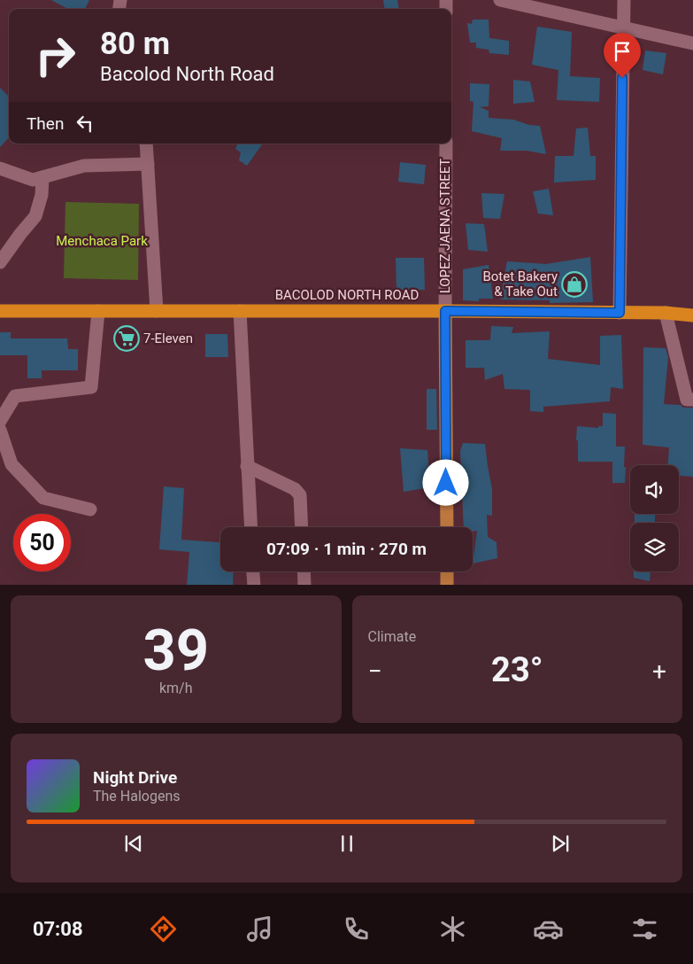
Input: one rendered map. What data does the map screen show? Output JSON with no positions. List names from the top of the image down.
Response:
{
  "streets": {
    "highway": ["BACOLOD NORTH ROAD"],
    "street": ["LOPEZ JAENA STREET"]
  },
  "crossings": [
    ["LOPEZ JAENA STREET", "BACOLOD NORTH ROAD"]
  ],
  "parks": ["Menchaca Park"],
  "places": {
    "shop": ["Botet Bakery & Take Out"],
    "supermarket": ["7-Eleven"]
  },
  "page": {
    "turn": ["80 m", "Bacolod North Road"],
    "then": "Then",
    "limit": "50",
    "trip": "07:09 · 1 min · 270 m",
    "tile": [
      ["39", "km/h"],
      "Climate"
    ],
    "heat": ["−", "23°", "+"],
    "song": ["Night Drive", "The Halogens"],
    "tabs": "07:08"
  }
}
